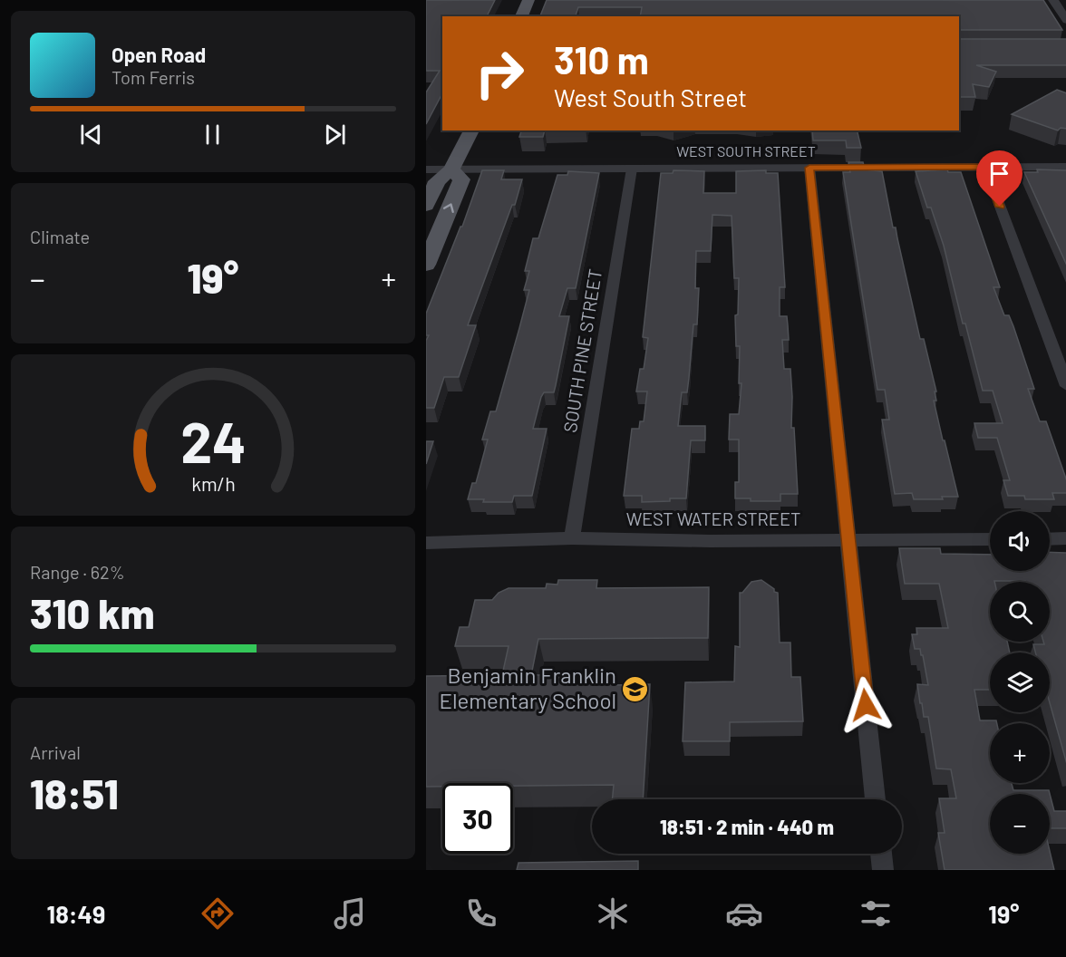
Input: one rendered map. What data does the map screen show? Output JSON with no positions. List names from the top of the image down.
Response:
{
  "streets": {
    "street": ["WEST SOUTH STREET", "SOUTH PINE STREET", "WEST WATER STREET"]
  },
  "crossings": [
    ["WEST SOUTH STREET", "SOUTH PINE STREET"],
    ["SOUTH PINE STREET", "WEST WATER STREET"]
  ],
  "places": {
    "school or university": ["Benjamin Franklin Elementary School"]
  },
  "page": {
    "turn": ["310 m", "West South Street"],
    "song": ["Open Road", "Tom Ferris"],
    "tile": [
      "Climate",
      ["Range · 62%", "310 km"],
      ["Arrival", "18:51"]
    ],
    "heat": ["−", "19°", "+"],
    "map_buttons": ["+", "−"],
    "limit": "30",
    "trip": "18:51 · 2 min · 440 m",
    "tabs": ["18:49", "19°"],
    "gauge": ["24", "km/h"]
  }
}
